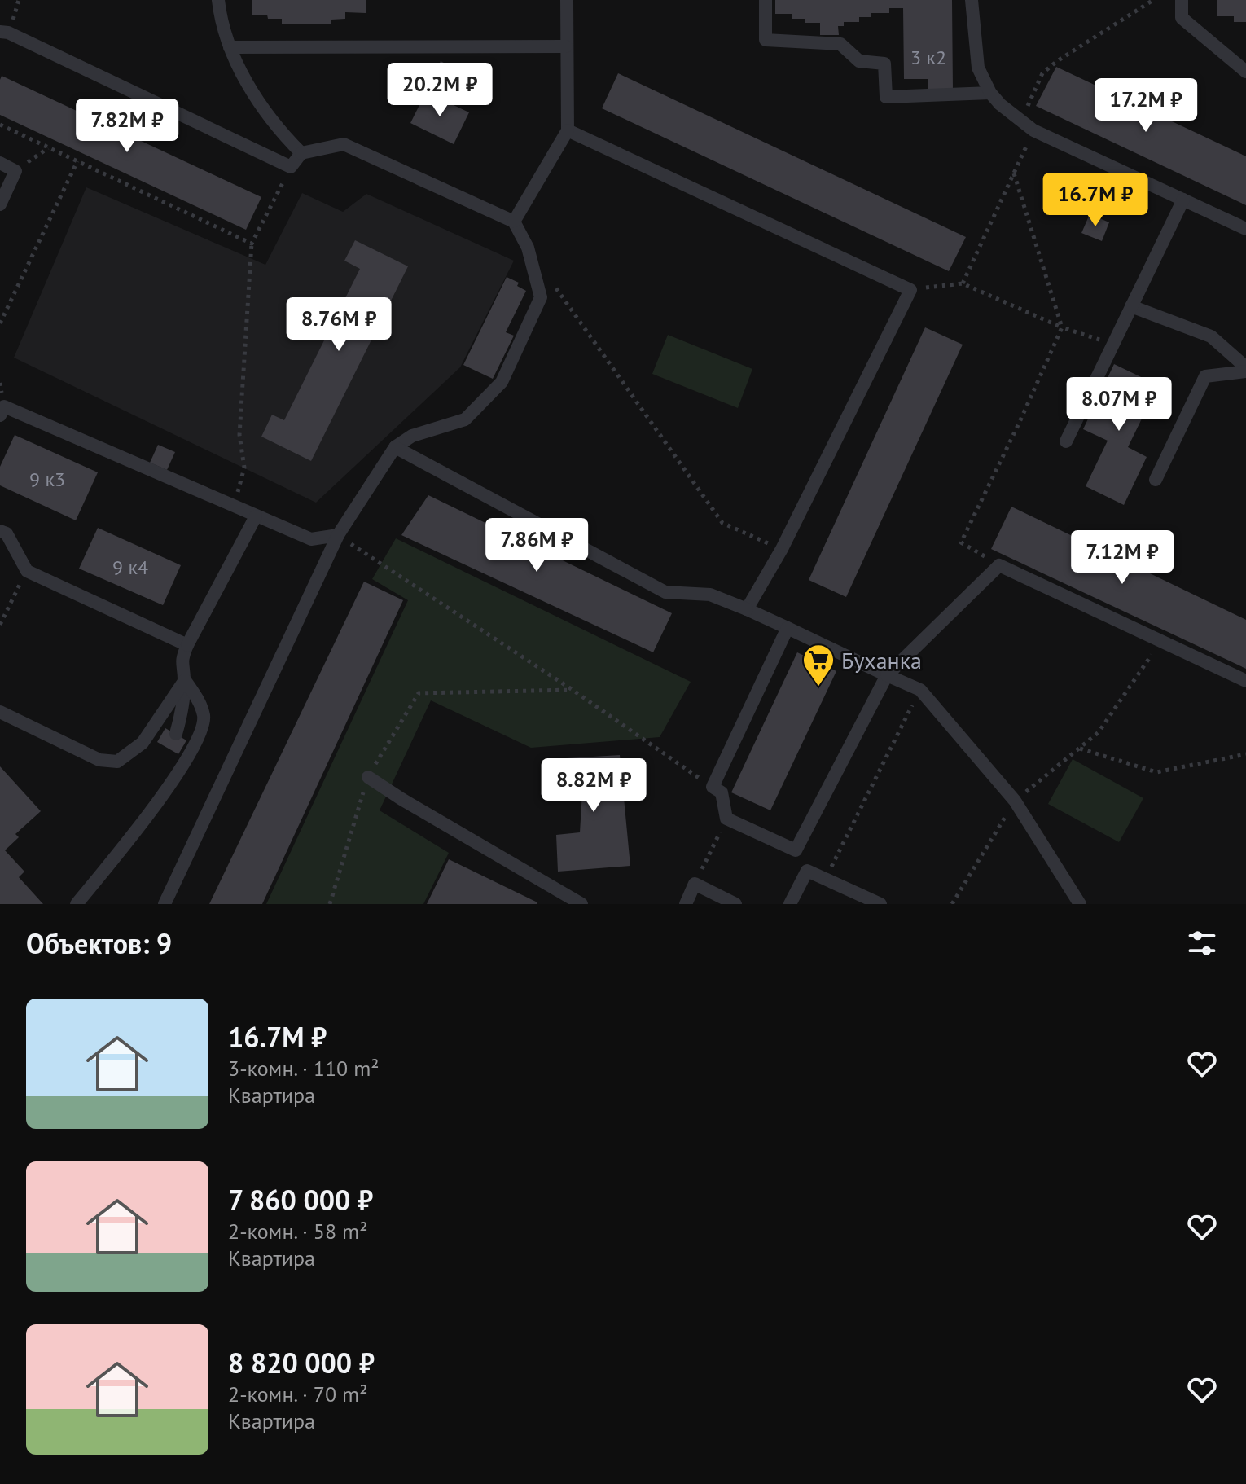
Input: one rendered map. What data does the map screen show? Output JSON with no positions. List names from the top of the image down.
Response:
{
  "places": {
    "supermarket": ["Буханка"]
  },
  "house_numbers": ["3 к2", "9 к3", "9 к4"],
  "page": {
    "price": [
      "20.2M ₽",
      "17.2M ₽",
      "7.82M ₽",
      "16.7M ₽",
      "8.76M ₽",
      "8.07M ₽",
      "7.86M ₽",
      "7.12M ₽",
      "8.82M ₽"
    ],
    "heading": "Объектов: 9",
    "list": [
      {
        "name": "16.7M ₽",
        "note": "3-комн. · 110 m² · Квартира"
      },
      {
        "name": "7 860 000 ₽",
        "note": "2-комн. · 58 m² · Квартира"
      },
      {
        "name": "8 820 000 ₽",
        "note": "2-комн. · 70 m² · Квартира"
      }
    ]
  }
}
